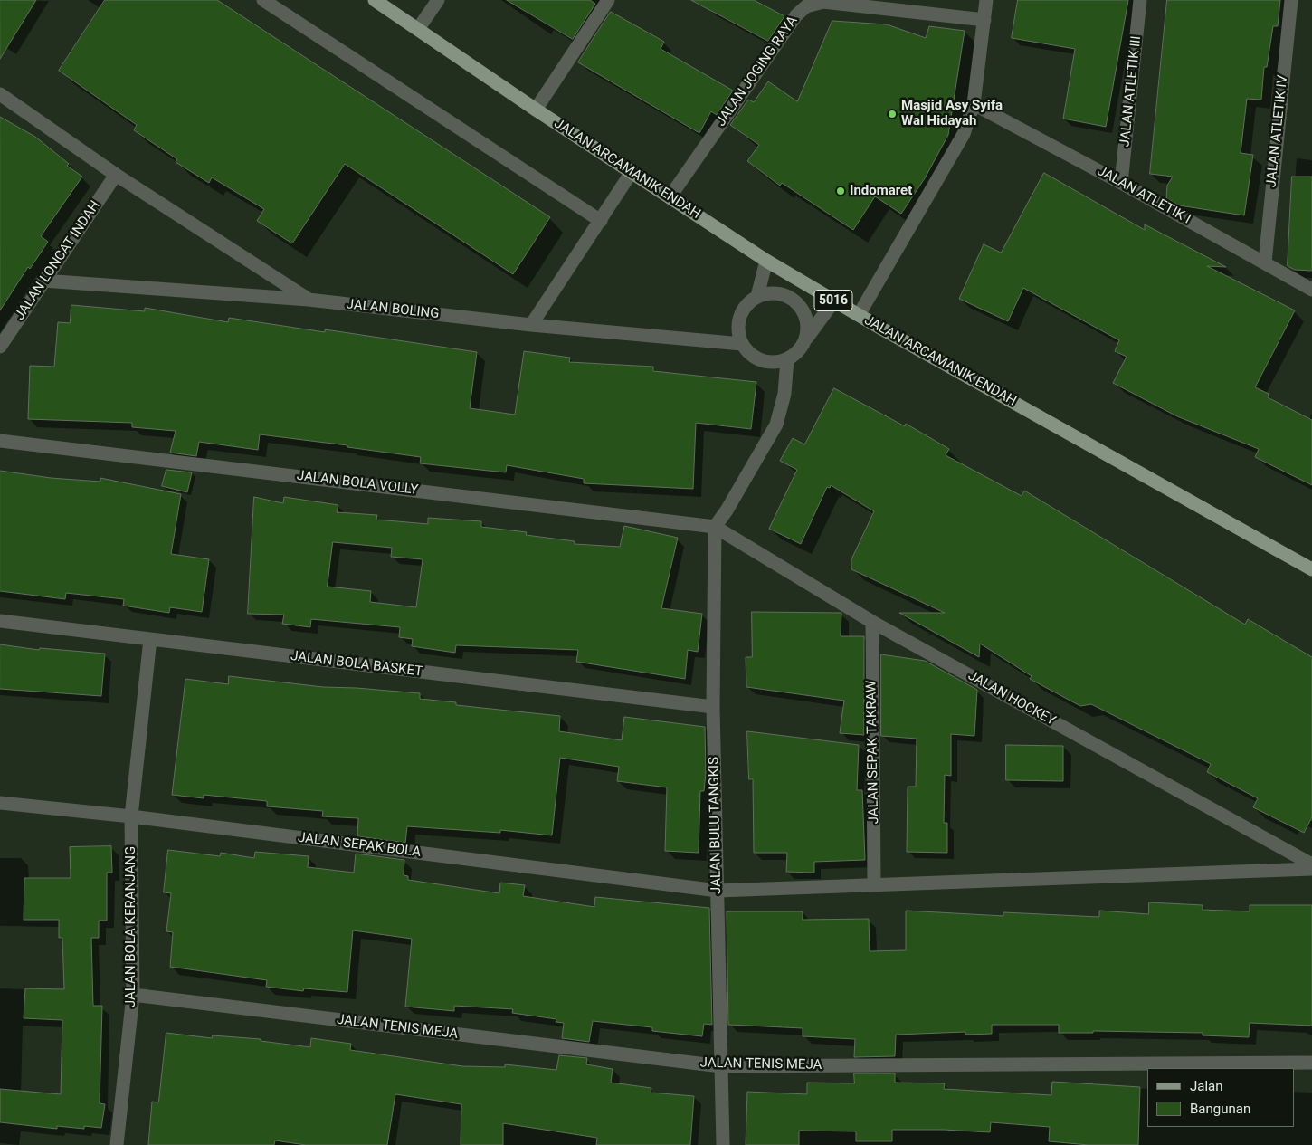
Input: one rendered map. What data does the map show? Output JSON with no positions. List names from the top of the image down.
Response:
{
  "streets": {
    "main road": ["JALAN ARCAMANIK ENDAH", "5016"],
    "street": [
      "JALAN JOGING RAYA",
      "JALAN ATLETIK III",
      "JALAN ATLETIK IV",
      "JALAN ATLETIK I",
      "JALAN LONCAT INDAH",
      "JALAN BOLING",
      "JALAN BOLA VOLLY",
      "JALAN BOLA BASKET",
      "JALAN HOCKEY",
      "JALAN SEPAK TAKRAW",
      "JALAN BULU TANGKIS",
      "JALAN SEPAK BOLA",
      "JALAN BOLA KERANJANG",
      "JALAN TENIS MEJA"
    ]
  },
  "crossings": [
    ["JALAN JOGING RAYA", "JALAN ARCAMANIK ENDAH"],
    ["JALAN ATLETIK III", "JALAN ATLETIK I"],
    ["JALAN ATLETIK IV", "JALAN ATLETIK I"],
    ["JALAN LONCAT INDAH", "JALAN BOLING"],
    ["JALAN BOLA VOLLY", "JALAN HOCKEY"],
    ["JALAN BOLA VOLLY", "JALAN BULU TANGKIS"],
    ["JALAN BOLA BASKET", "JALAN BULU TANGKIS"],
    ["JALAN BOLA BASKET", "JALAN BOLA KERANJANG"],
    ["JALAN HOCKEY", "JALAN SEPAK TAKRAW"],
    ["JALAN HOCKEY", "JALAN BULU TANGKIS"],
    ["JALAN BULU TANGKIS", "JALAN SEPAK BOLA"],
    ["JALAN BULU TANGKIS", "JALAN TENIS MEJA"],
    ["JALAN SEPAK BOLA", "JALAN BOLA KERANJANG"],
    ["JALAN BOLA KERANJANG", "JALAN TENIS MEJA"]
  ],
  "places": ["Masjid Asy Syifa Wal Hidayah", "Indomaret"],
  "legend": ["Jalan", "Bangunan"]
}
